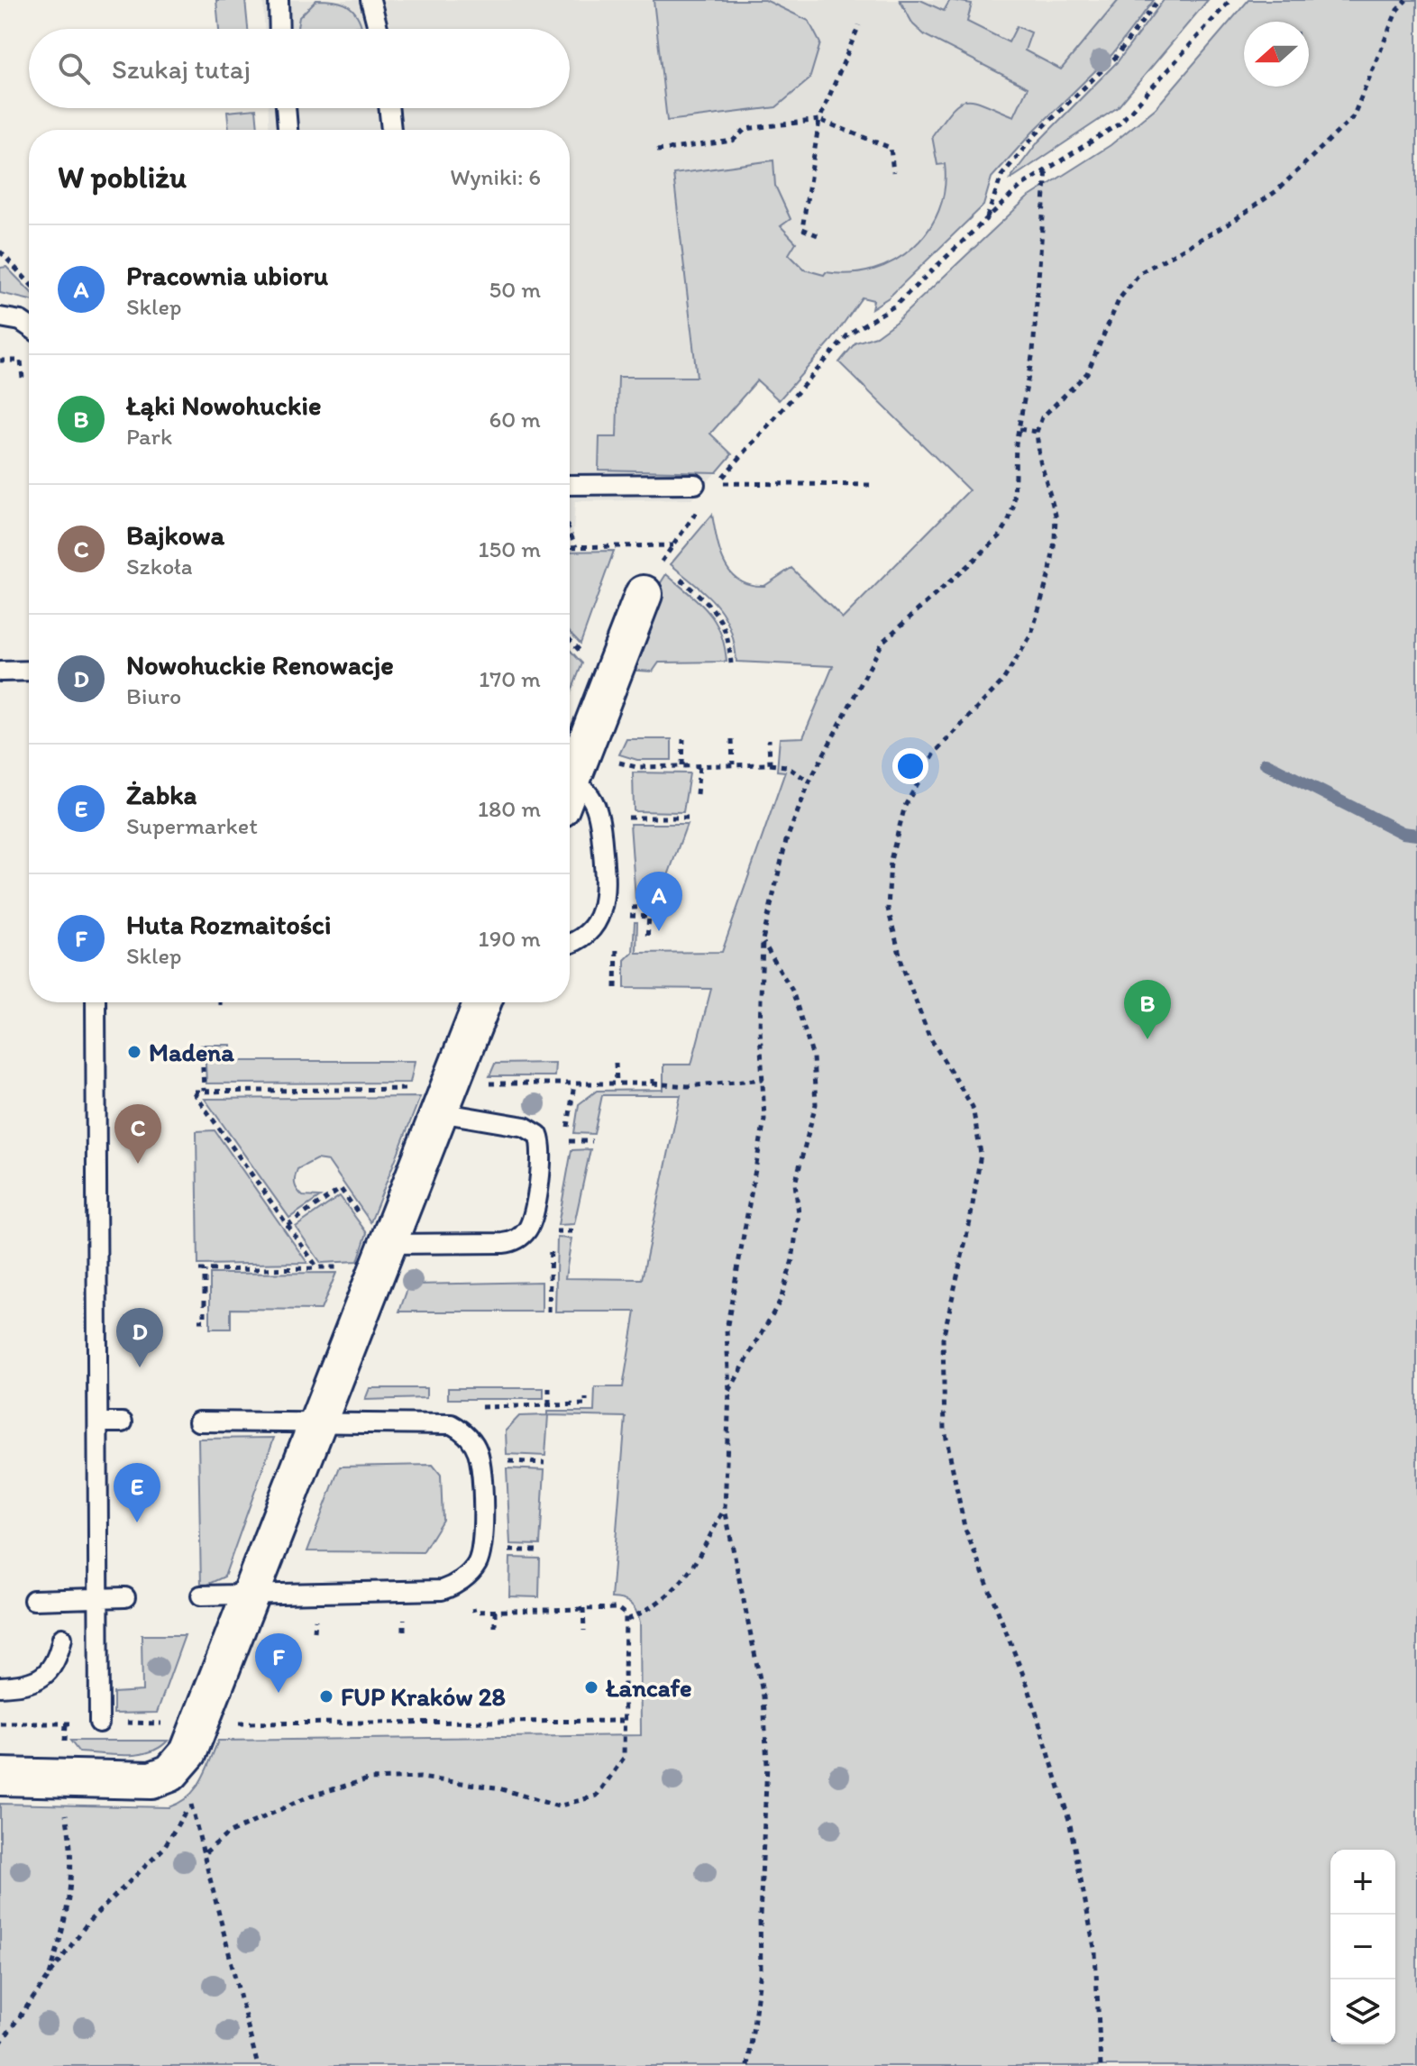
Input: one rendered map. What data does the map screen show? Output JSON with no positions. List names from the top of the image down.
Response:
{
  "places": ["Madena", "Łancafe", "FUP Kraków 28"],
  "north": "left",
  "page": {
    "search": "Szukaj tutaj",
    "heading": ["W pobliżu", "Wyniki: 6"],
    "list": [
      {
        "mark": "A",
        "name": "Pracownia ubioru",
        "note": "Sklep",
        "value": "50 m"
      },
      {
        "mark": "B",
        "name": "Łąki Nowohuckie",
        "note": "Park",
        "value": "60 m"
      },
      {
        "mark": "C",
        "name": "Bajkowa",
        "note": "Szkoła",
        "value": "150 m"
      },
      {
        "mark": "D",
        "name": "Nowohuckie Renowacje",
        "note": "Biuro",
        "value": "170 m"
      },
      {
        "mark": "E",
        "name": "Żabka",
        "note": "Supermarket",
        "value": "180 m"
      },
      {
        "mark": "F",
        "name": "Huta Rozmaitości",
        "note": "Sklep",
        "value": "190 m"
      }
    ],
    "pins": [
      "A",
      "B",
      "C",
      "D",
      "E",
      "F"
    ],
    "map_buttons": ["+", "−"]
  }
}
